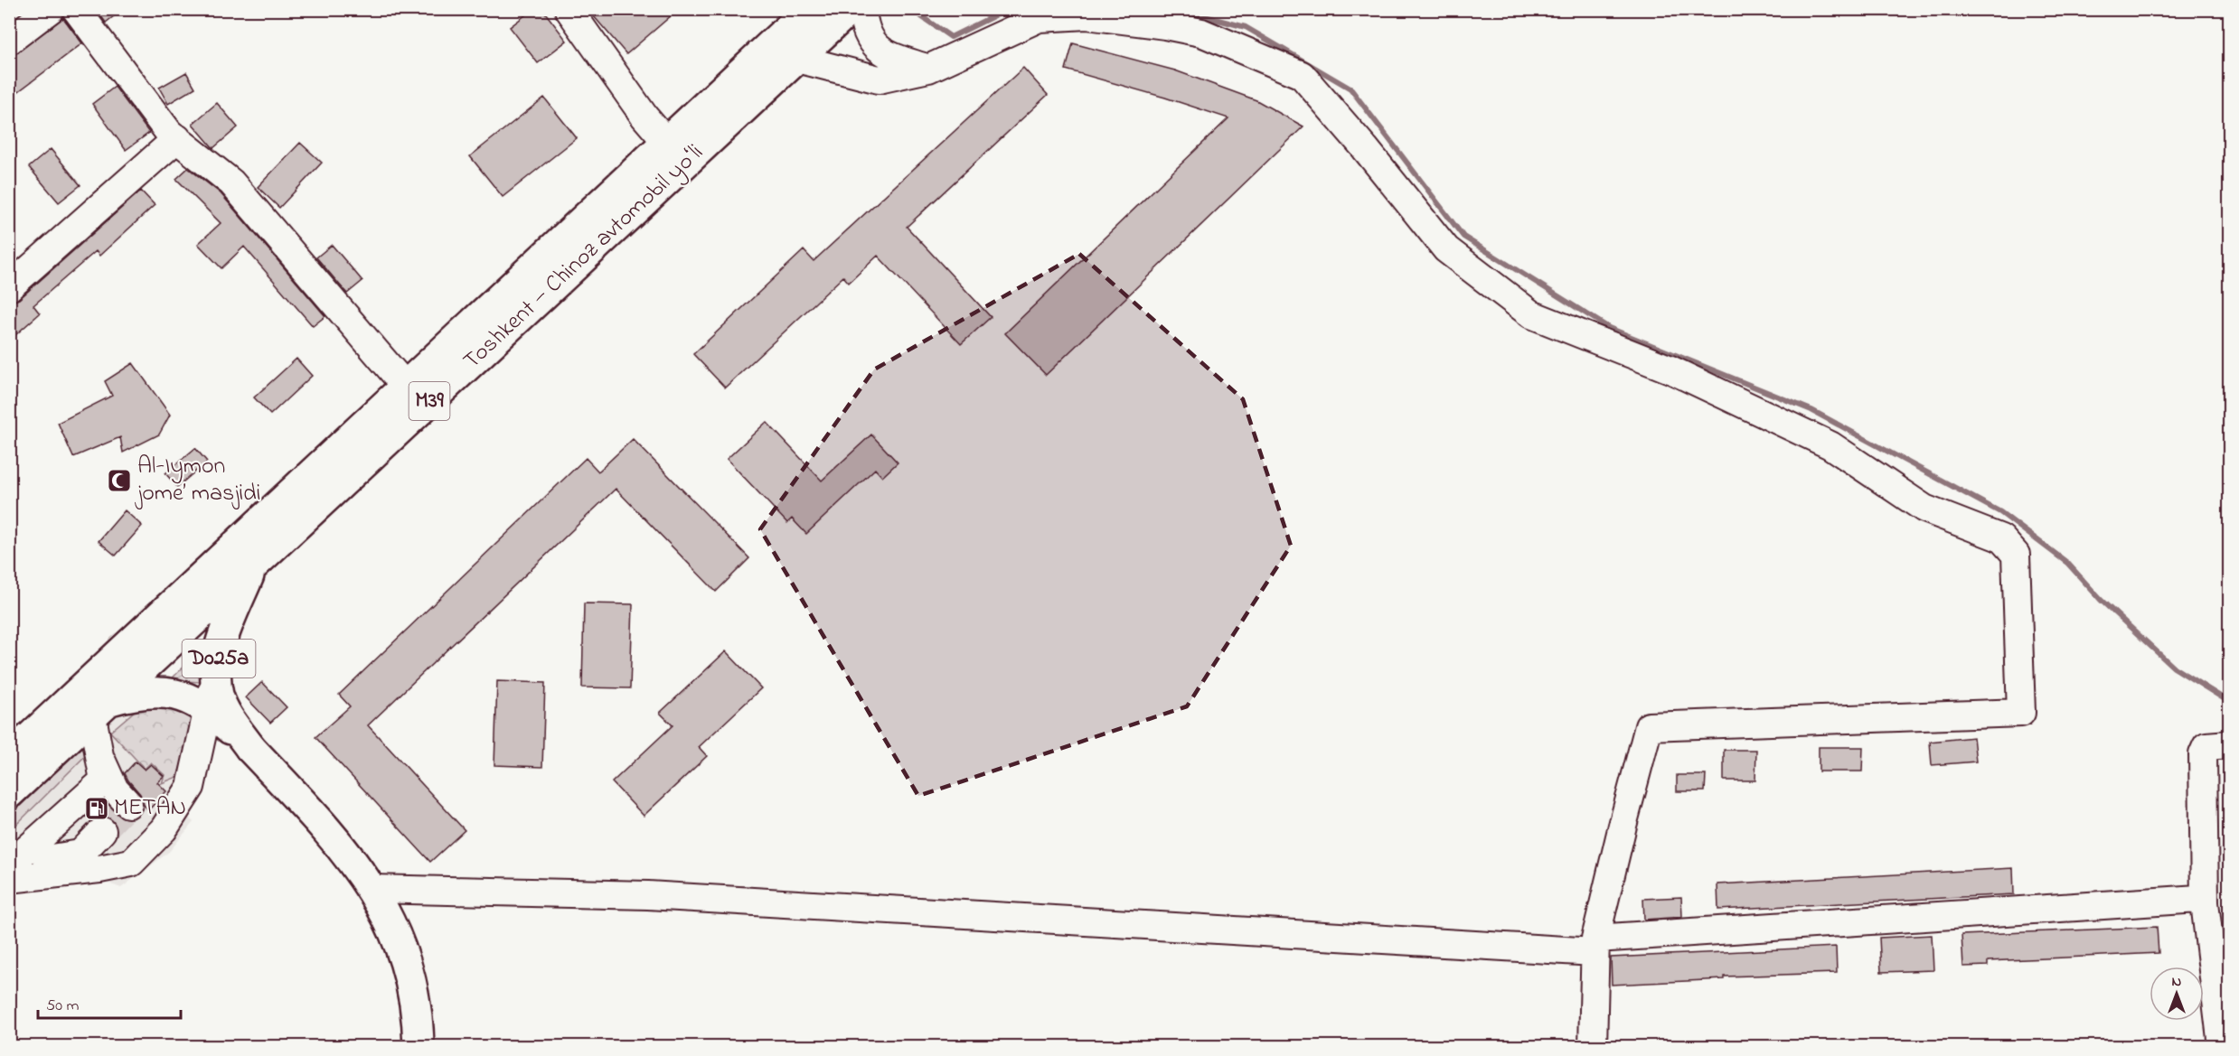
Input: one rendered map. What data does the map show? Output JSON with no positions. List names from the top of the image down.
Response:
{
  "streets": {
    "main road": ["Toshkent — Chinoz avtomobil yoʻli", "M39", "D025a"]
  },
  "crossings": [
    ["Toshkent — Chinoz avtomobil yoʻli", "D025a"]
  ],
  "places": {
    "mosque": ["Al-Iymon jome’ masjidi"],
    "fuel station": ["METAN"]
  },
  "scale_bar": "50 m",
  "north": "top"
}
